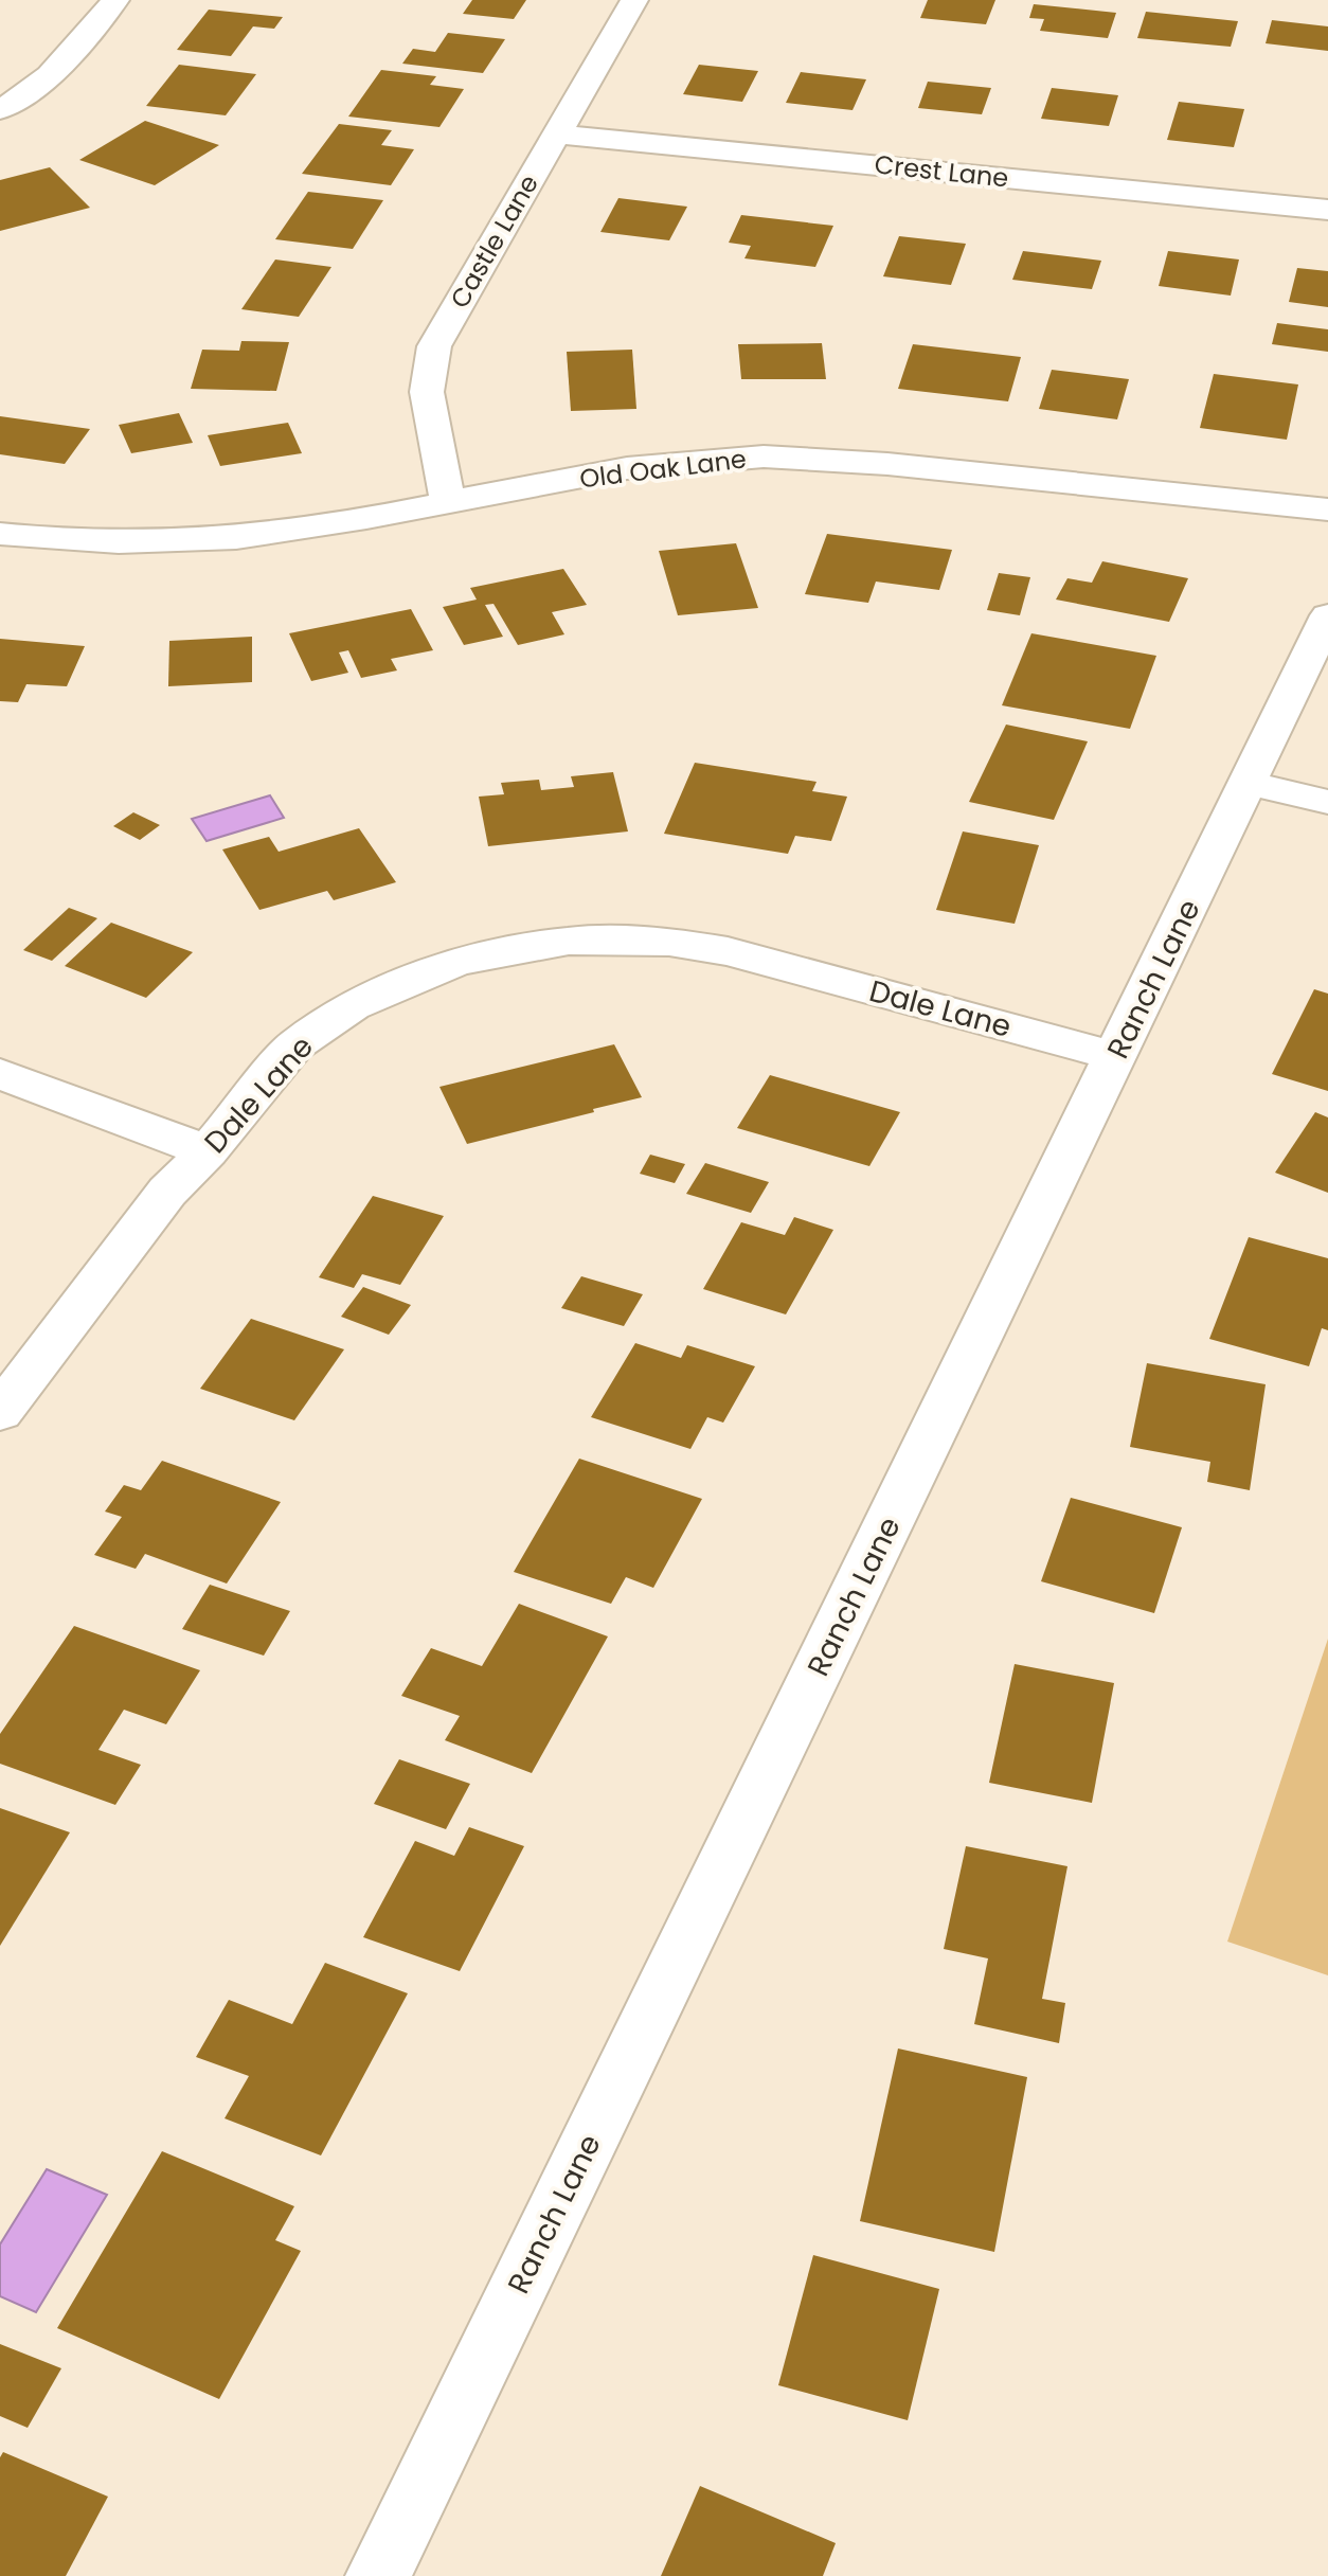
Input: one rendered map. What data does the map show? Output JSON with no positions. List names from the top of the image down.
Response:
{
  "streets": {
    "street": [
      "Crest Lane",
      "Castle Lane",
      "Old Oak Lane",
      "Ranch Lane",
      "Dale Lane"
    ]
  },
  "crossings": [
    ["Crest Lane", "Castle Lane"],
    ["Castle Lane", "Old Oak Lane"],
    ["Ranch Lane", "Dale Lane"]
  ]
}
